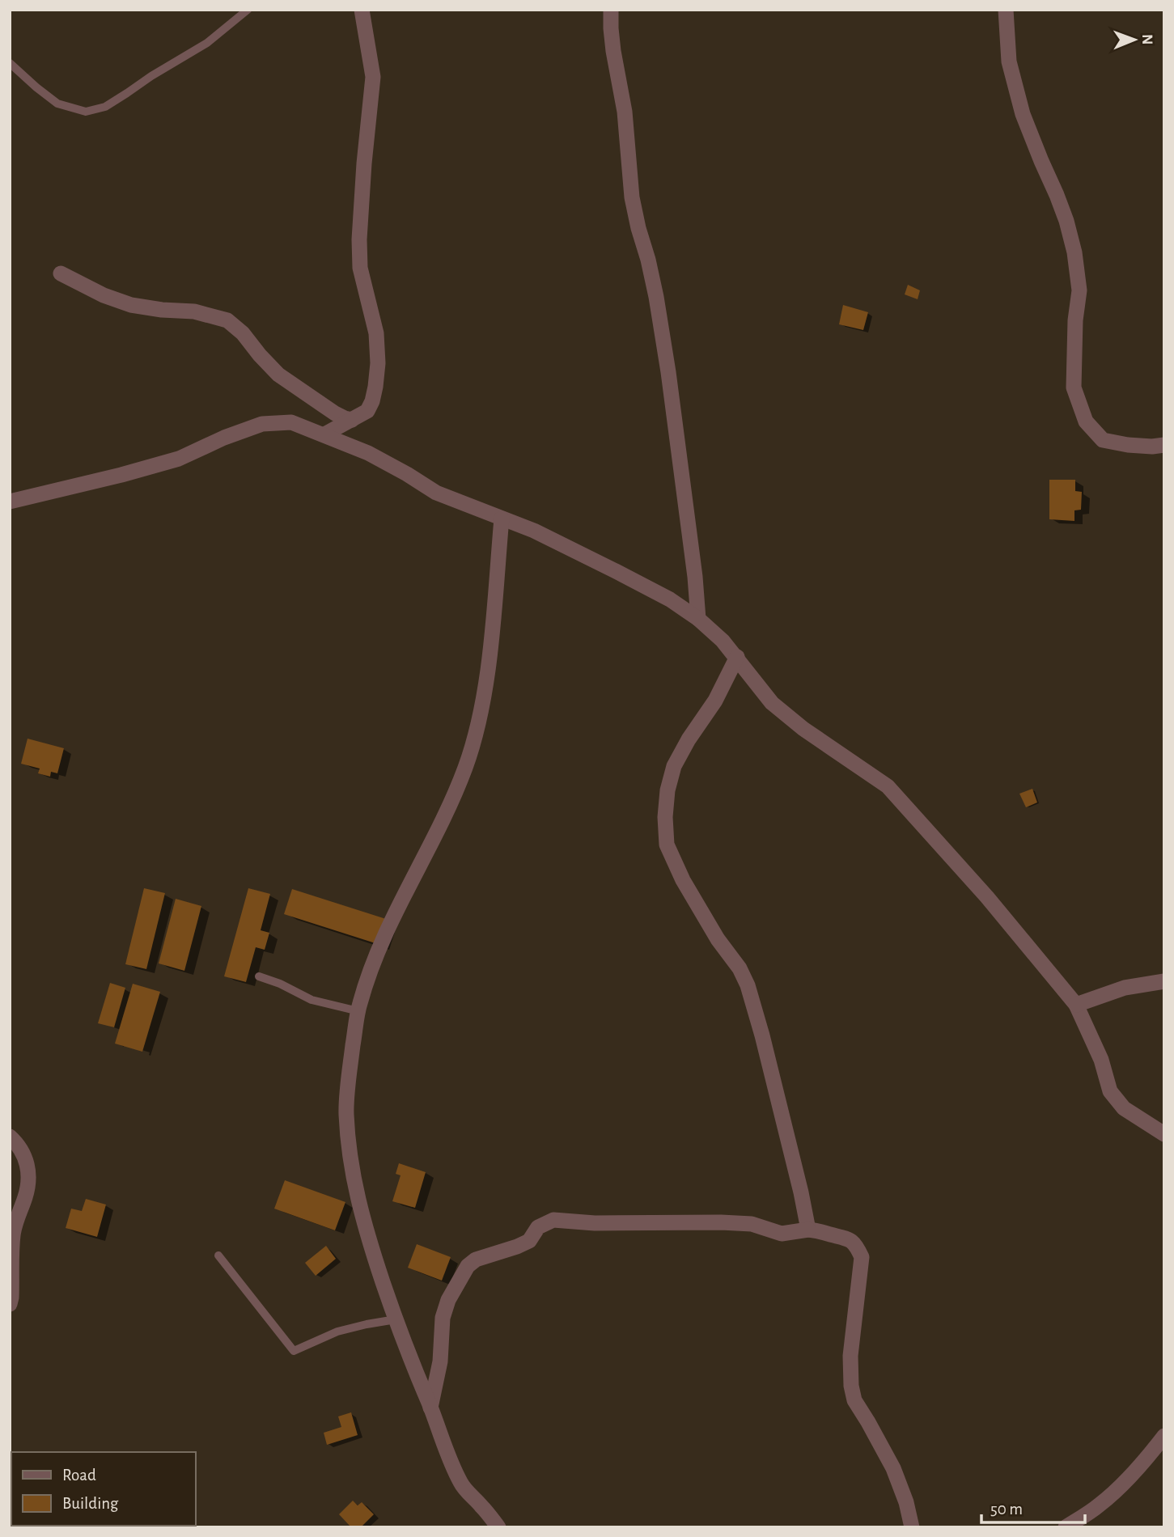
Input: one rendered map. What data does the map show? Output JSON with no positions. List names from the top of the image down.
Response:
{
  "legend": ["Road", "Building"],
  "scale_bar": "50 m",
  "north": "right"
}
